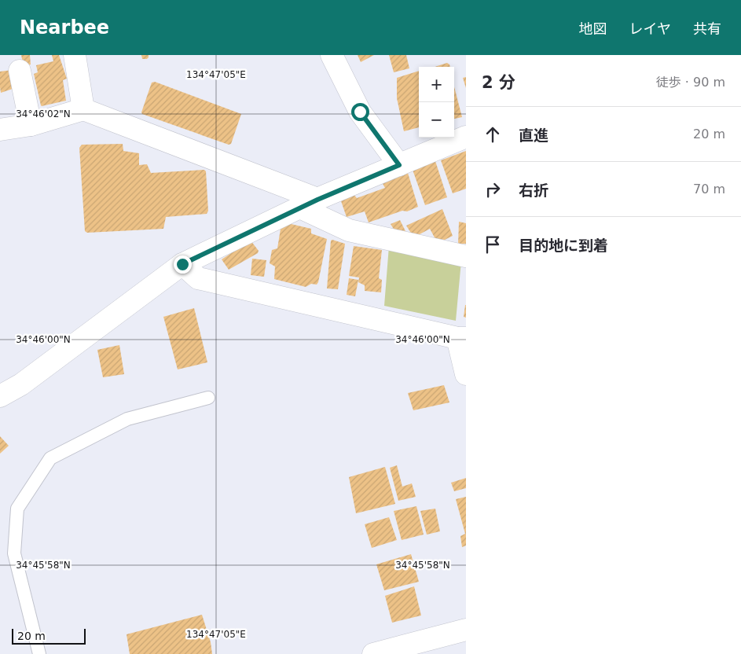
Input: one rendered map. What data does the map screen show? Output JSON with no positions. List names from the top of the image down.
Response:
{
  "scale_bar": "20 m",
  "page": {
    "header": "Nearbee",
    "nav": ["地図", "レイヤ", "共有"],
    "heading": ["2 分", "徒歩 · 90 m"],
    "map_buttons": ["+", "−"],
    "list": [
      ["直進", "20 m"],
      ["右折", "70 m"],
      "目的地に到着"
    ],
    "scale": "20 m"
  },
  "coordinates": [
    "134°47'05\"E",
    "34°46'02\"N",
    "34°46'00\"N",
    "34°45'58\"N"
  ]
}
